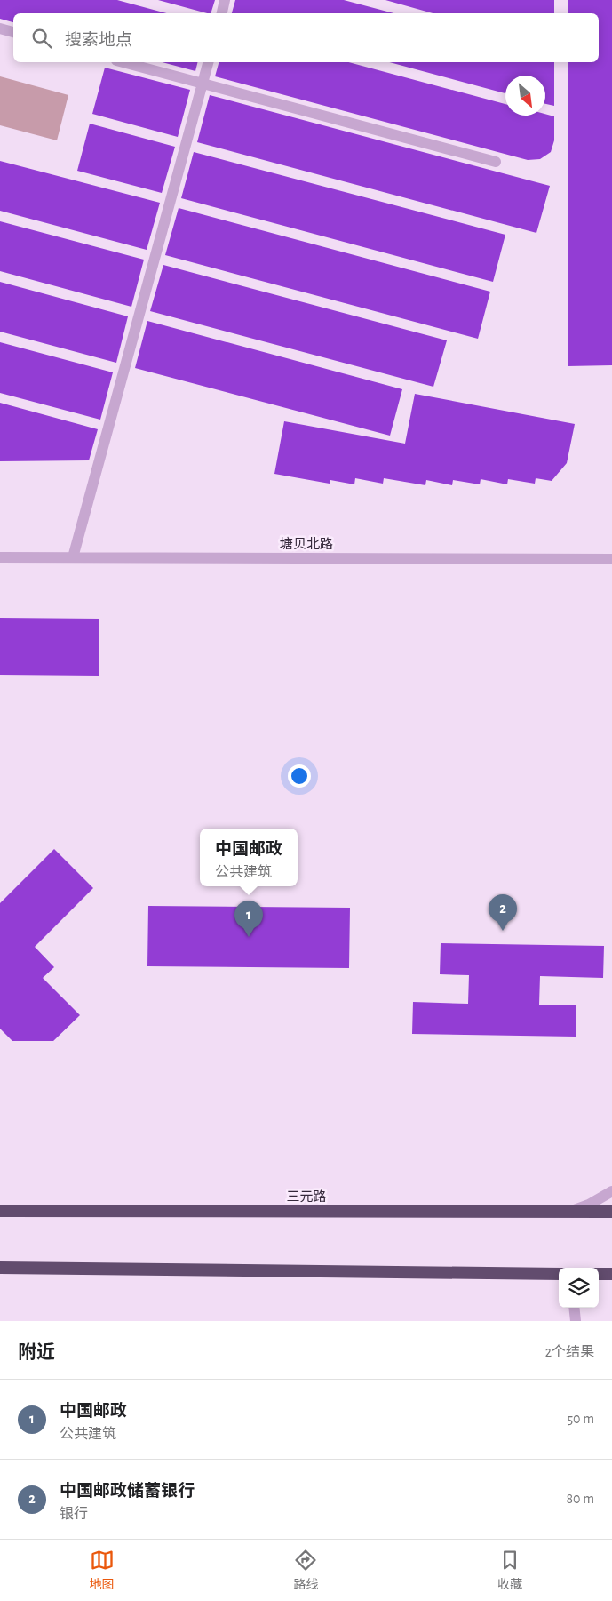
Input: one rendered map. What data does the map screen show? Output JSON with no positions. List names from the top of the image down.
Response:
{
  "streets": {
    "highway": ["三元路"],
    "street": ["塘贝北路"]
  },
  "north": "bottom right",
  "page": {
    "search": "搜索地点",
    "popup": ["中国邮政", "公共建筑"],
    "pins": ["2", "1"],
    "heading": ["附近", "2个结果"],
    "list": [
      {
        "mark": "1",
        "name": "中国邮政",
        "note": "公共建筑",
        "value": "50 m"
      },
      {
        "mark": "2",
        "name": "中国邮政储蓄银行",
        "note": "银行",
        "value": "80 m"
      }
    ],
    "nav": ["地图", "路线", "收藏"]
  }
}
